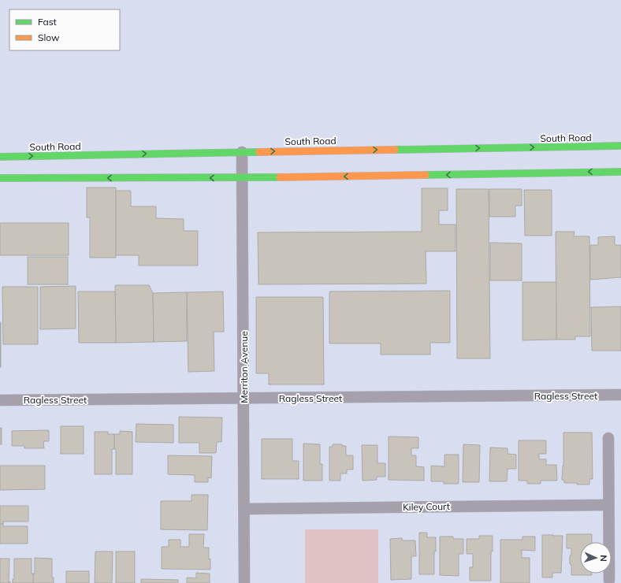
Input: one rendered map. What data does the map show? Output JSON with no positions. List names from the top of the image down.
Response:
{
  "streets": {
    "highway": ["South Road"],
    "street": ["Merriton Avenue", "Ragless Street", "Kiley Court"]
  },
  "crossings": [
    ["South Road", "Merriton Avenue"],
    ["Merriton Avenue", "Ragless Street"],
    ["Merriton Avenue", "Kiley Court"]
  ],
  "legend": ["Fast", "Slow"],
  "north": "right"
}
